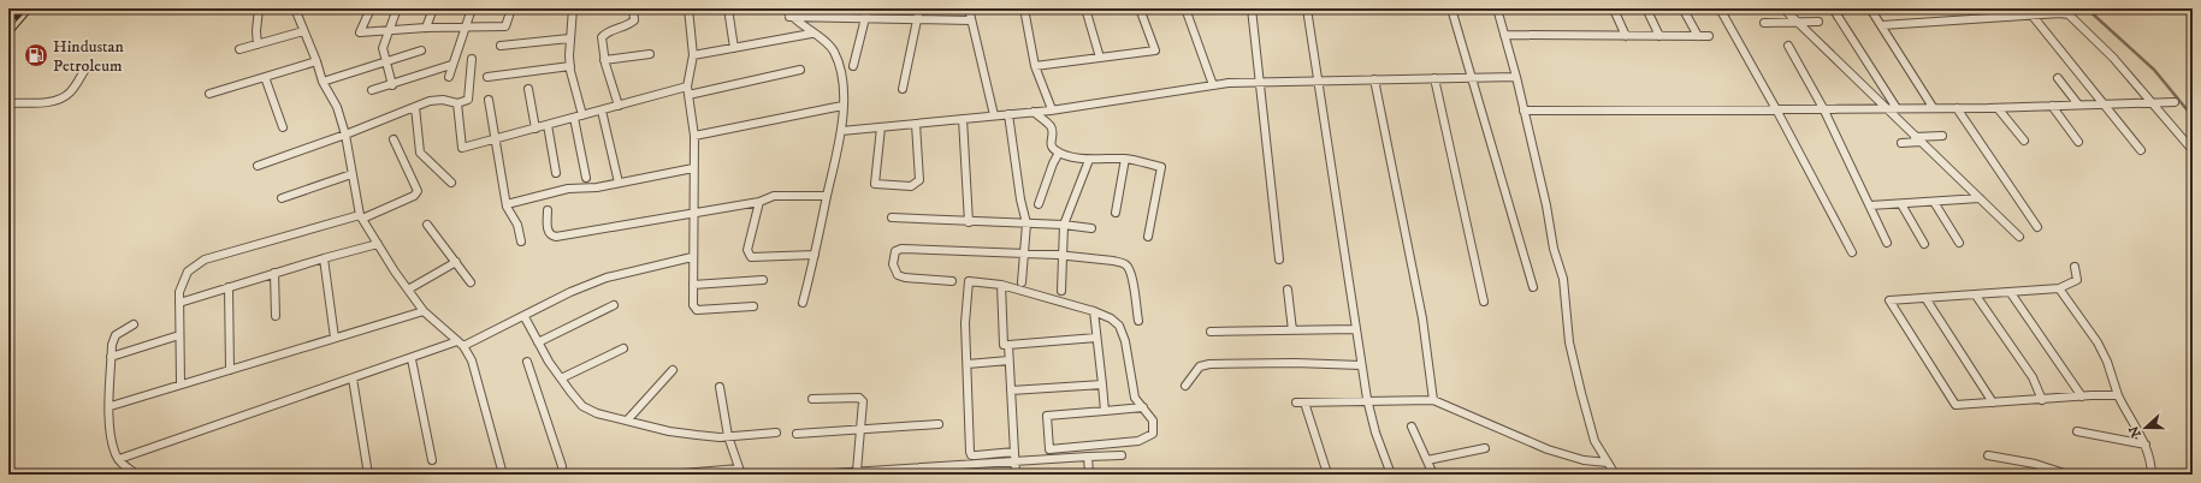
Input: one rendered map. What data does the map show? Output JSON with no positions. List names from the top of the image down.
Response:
{
  "places": {
    "fuel station": ["Hindustan Petroleum"]
  },
  "north": "left"
}
